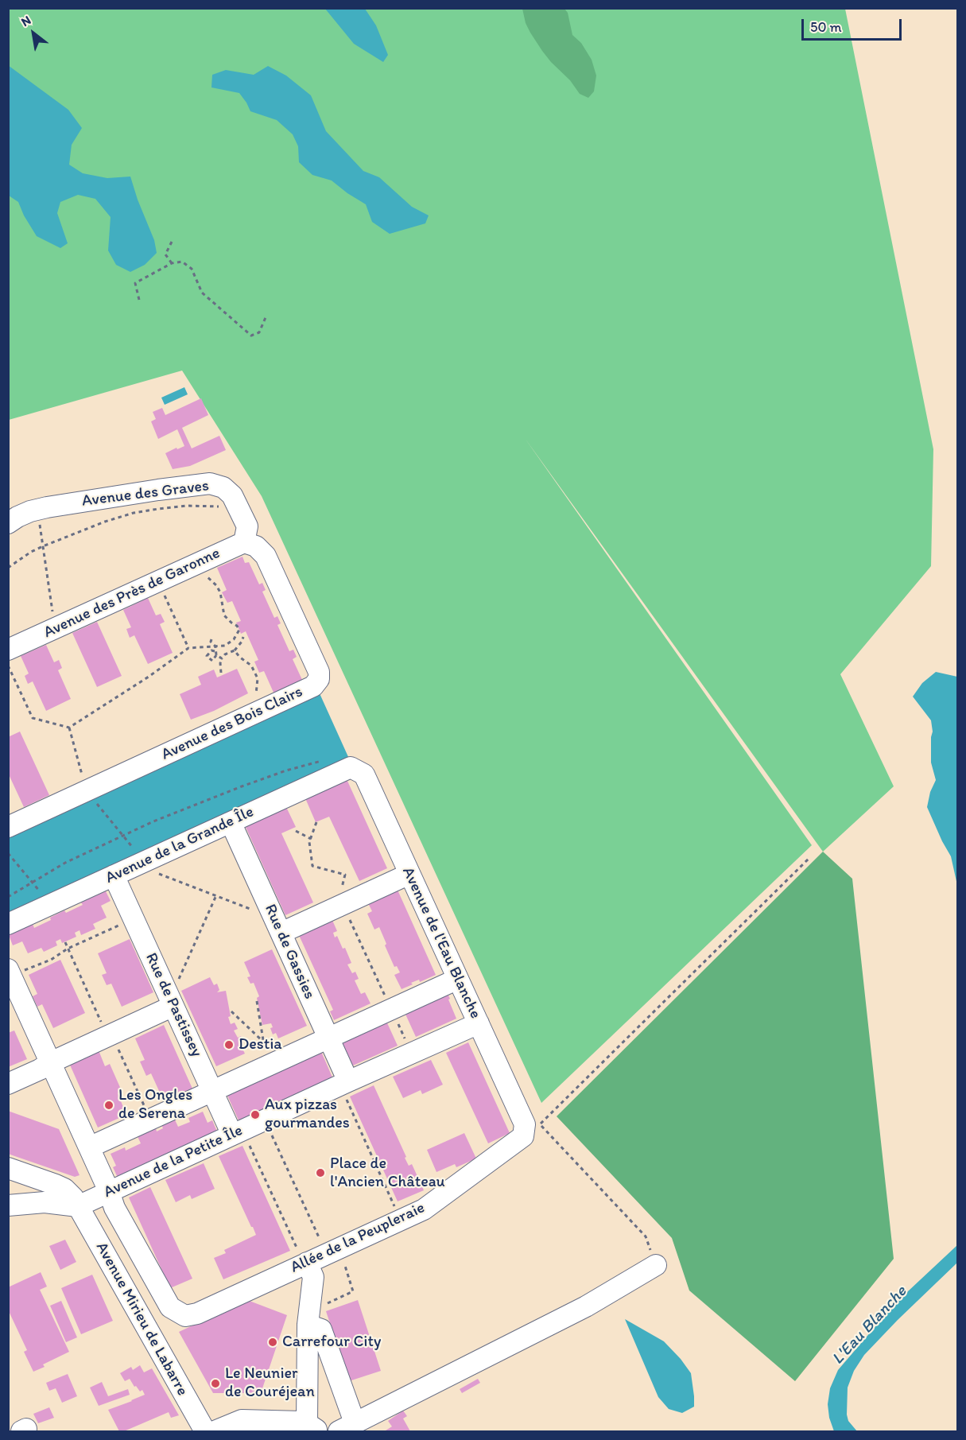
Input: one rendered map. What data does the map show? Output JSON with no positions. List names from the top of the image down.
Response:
{
  "streets": {
    "street": [
      "Avenue des Graves",
      "Avenue des Près de Garonne",
      "Avenue des Bois Clairs",
      "Avenue de la Grande Île",
      "Avenue de l'Eau Blanche",
      "Rue de Gassies",
      "Rue de Pastissey",
      "Avenue de la Petite Île",
      "Allée de la Peupleraie",
      "Avenue Mirieu de Labarre"
    ]
  },
  "crossings": [
    ["Avenue des Graves", "Avenue des Près de Garonne"],
    ["Avenue des Graves", "Avenue des Bois Clairs"],
    ["Avenue des Près de Garonne", "Avenue des Bois Clairs"],
    ["Avenue de la Grande Île", "Avenue de l'Eau Blanche"],
    ["Avenue de la Grande Île", "Rue de Gassies"],
    ["Avenue de la Grande Île", "Rue de Pastissey"],
    ["Avenue de l'Eau Blanche", "Avenue de la Petite Île"],
    ["Avenue de l'Eau Blanche", "Allée de la Peupleraie"],
    ["Rue de Gassies", "Avenue de la Petite Île"],
    ["Rue de Pastissey", "Avenue de la Petite Île"],
    ["Avenue de la Petite Île", "Allée de la Peupleraie"],
    ["Avenue de la Petite Île", "Avenue Mirieu de Labarre"]
  ],
  "water": ["L'Eau Blanche"],
  "places": [
    "Destia",
    "Les Ongles de Serena",
    "Aux pizzas gourmandes",
    "Place de l'Ancien Château",
    "Carrefour City",
    "Le Neunier de Couréjean"
  ],
  "scale_bar": "50 m",
  "north": "top left"
}
